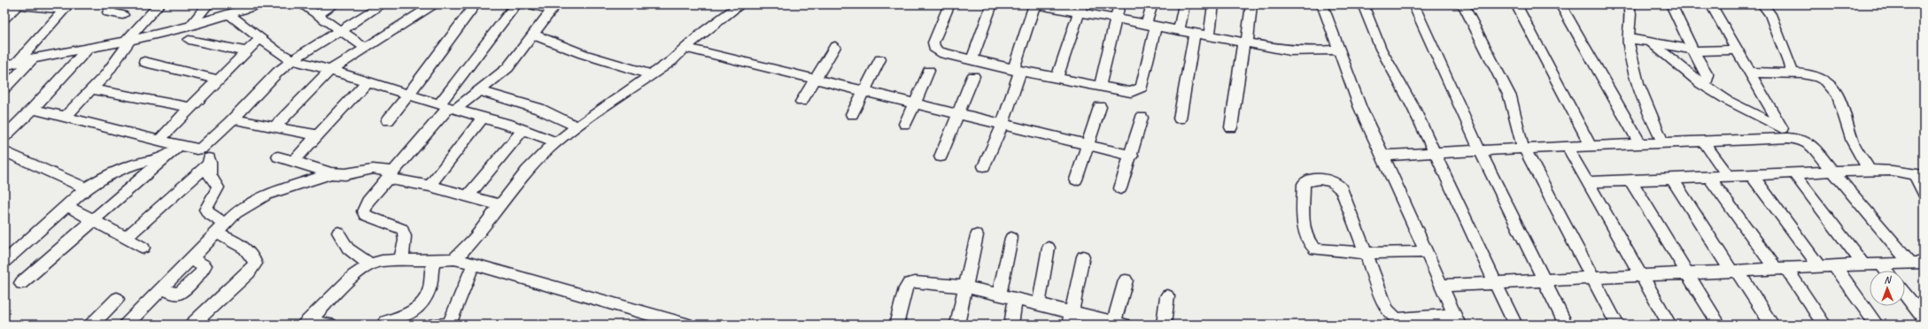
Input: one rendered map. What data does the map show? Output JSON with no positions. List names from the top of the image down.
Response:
{
  "north": "top"
}
